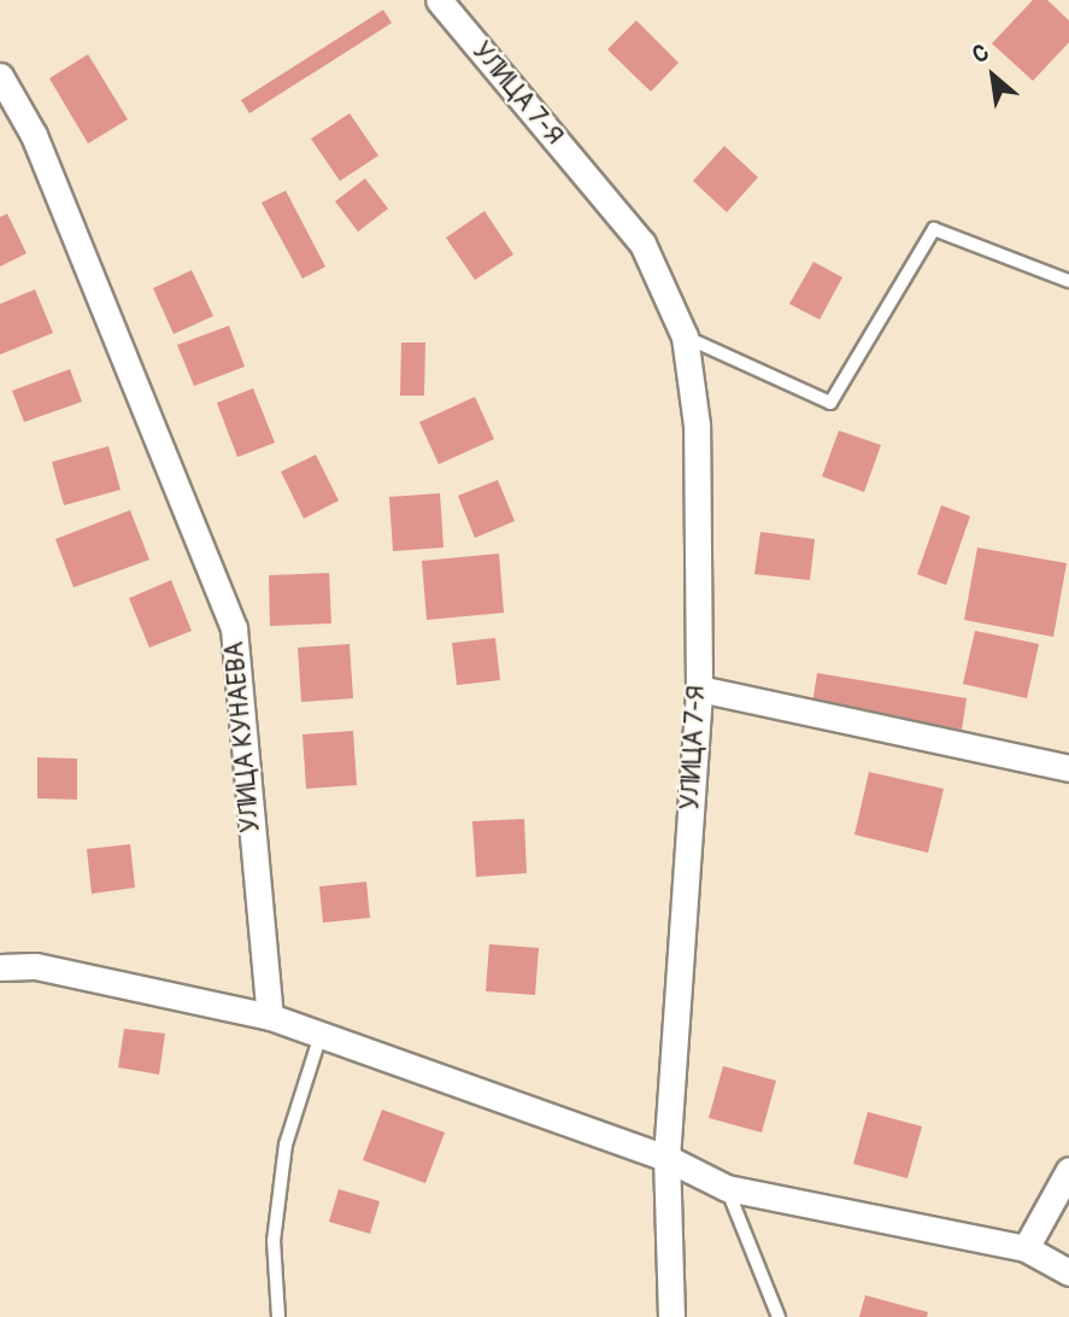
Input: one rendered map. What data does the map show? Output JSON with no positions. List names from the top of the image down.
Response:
{
  "streets": {
    "street": ["УЛИЦА 7-Я", "УЛИЦА КУНАЕВА"]
  },
  "north": "top left"
}
